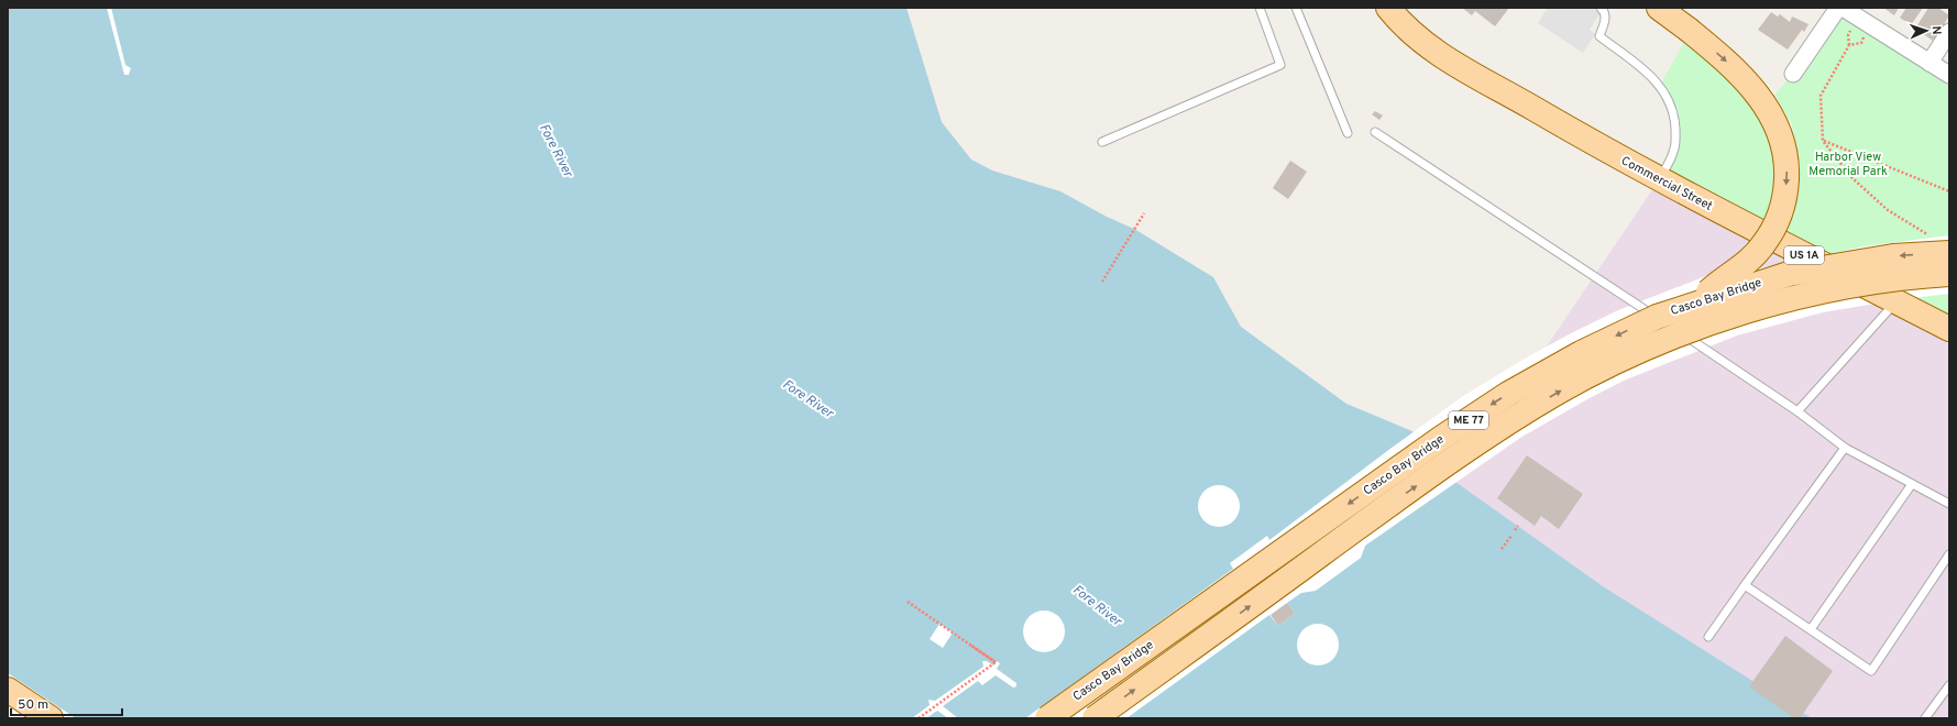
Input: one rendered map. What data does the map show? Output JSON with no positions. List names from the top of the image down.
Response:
{
  "streets": {
    "main road": [
      "Commercial Street",
      "US 1A",
      "Casco Bay Bridge",
      "ME 77"
    ]
  },
  "water": ["Fore River"],
  "parks": ["Harbor View Memorial Park"],
  "scale_bar": "50 m",
  "north": "right"
}
